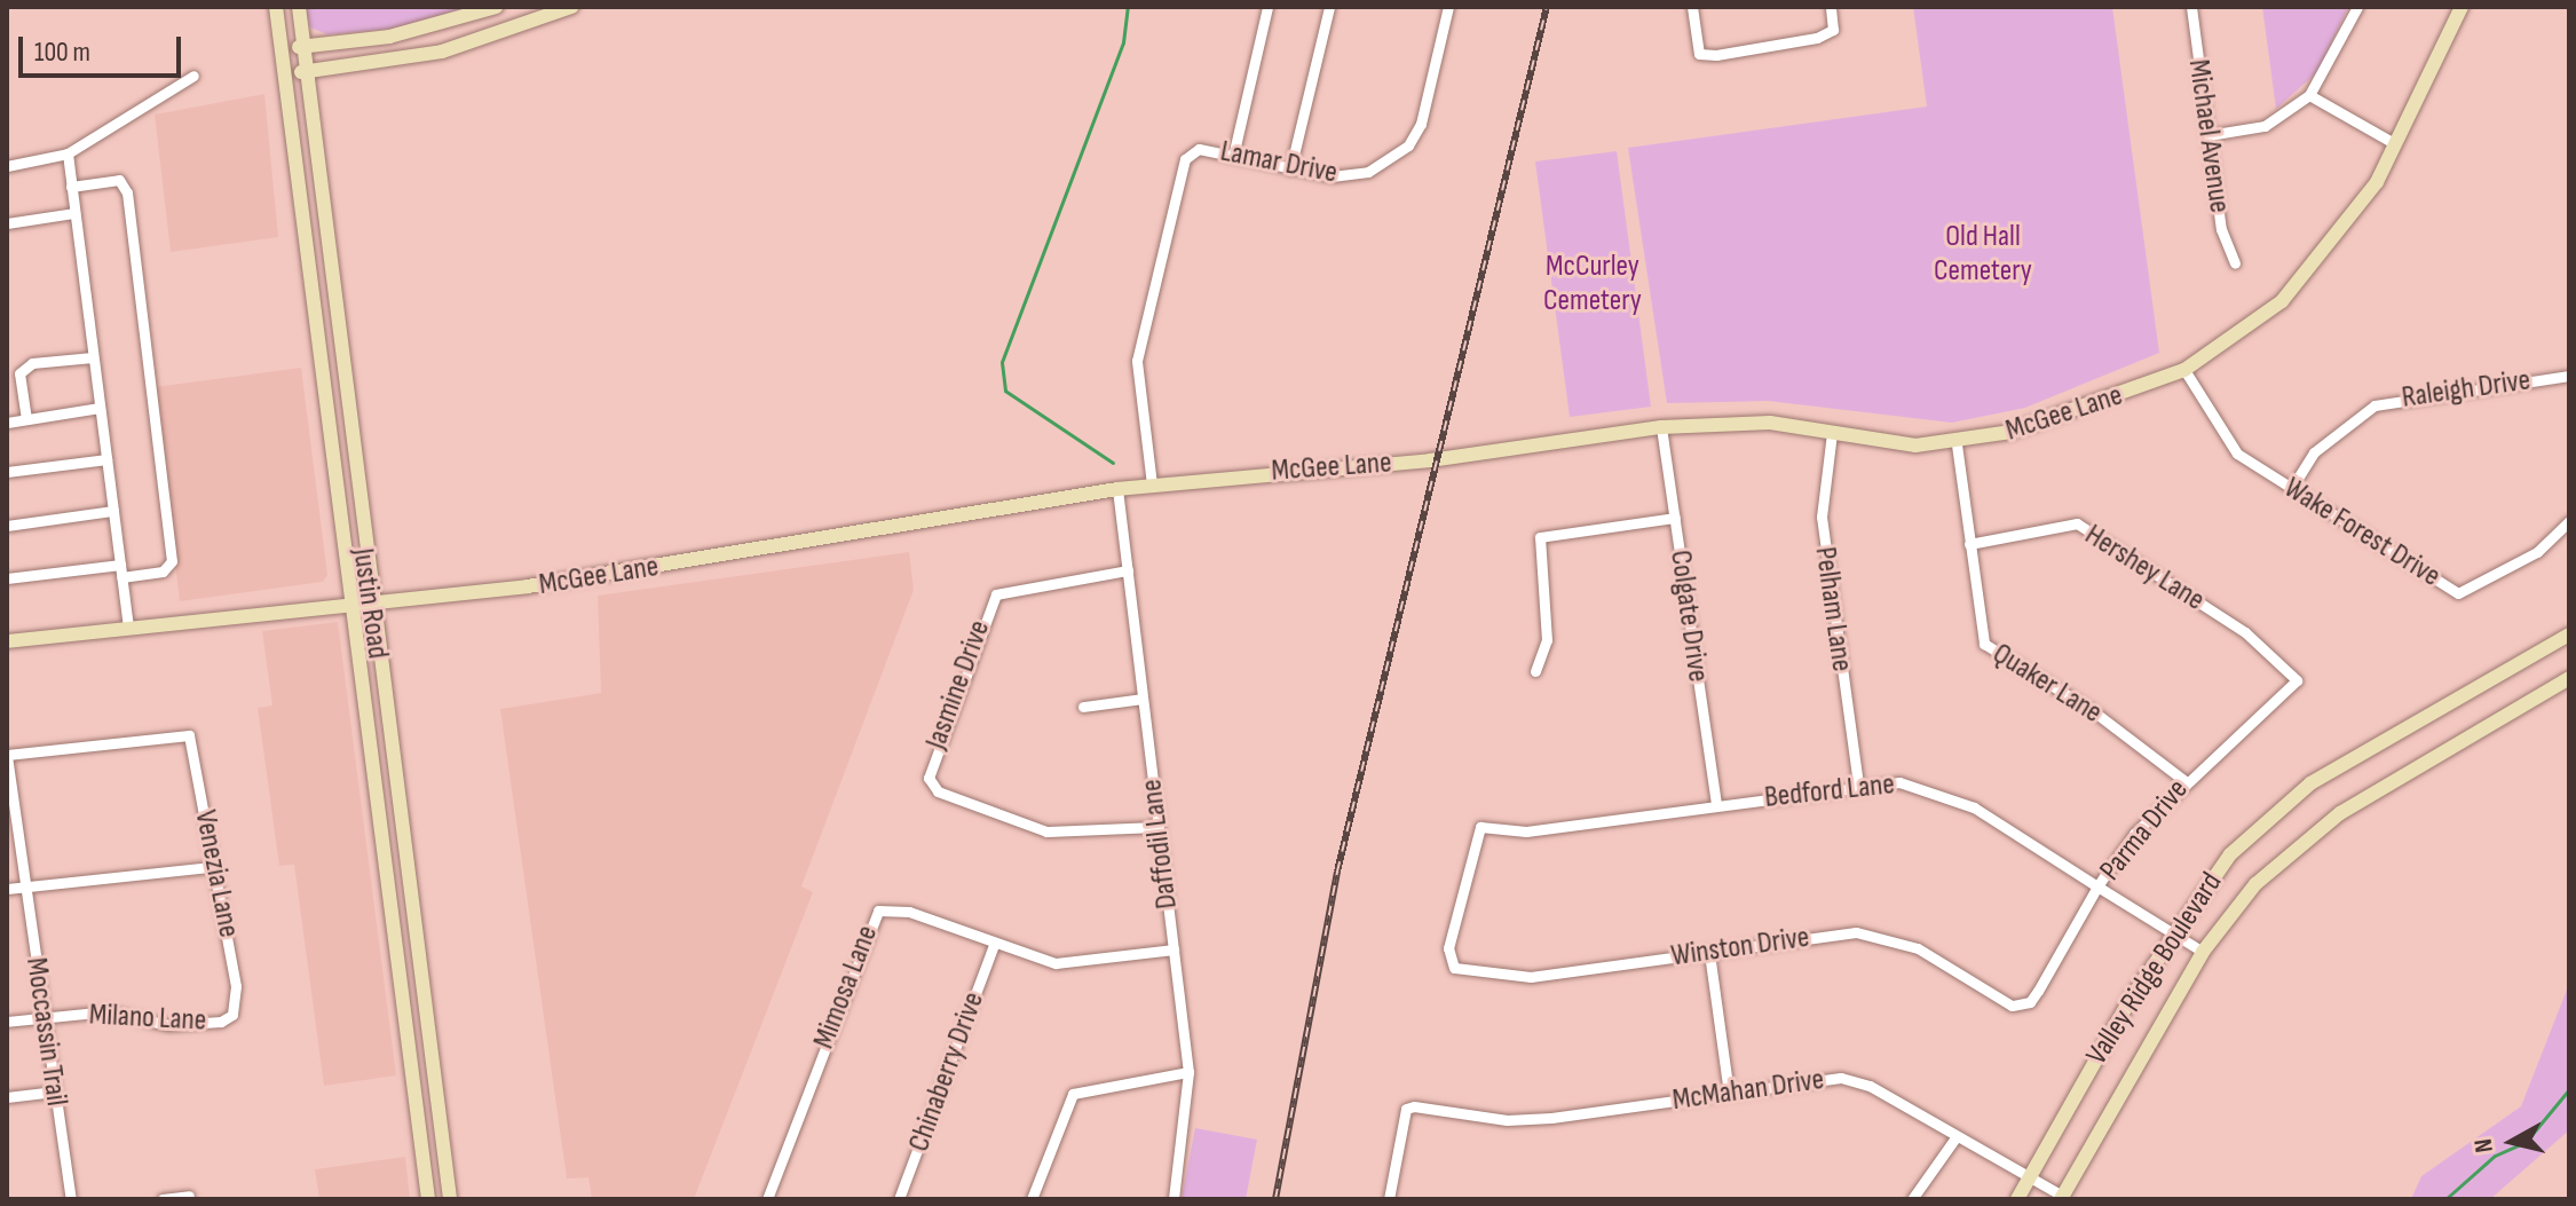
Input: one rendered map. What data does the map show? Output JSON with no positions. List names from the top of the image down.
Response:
{
  "streets": {
    "main road": ["McGee Lane", "Justin Road", "Valley Ridge Boulevard"],
    "street": [
      "Michael Avenue",
      "Lamar Drive",
      "Raleigh Drive",
      "Wake Forest Drive",
      "Hershey Lane",
      "Pelham Lane",
      "Colgate Drive",
      "Quaker Lane",
      "Jasmine Drive",
      "Bedford Lane",
      "Parma Drive",
      "Daffodil Lane",
      "Venezia Lane",
      "Winston Drive",
      "Mimosa Lane",
      "Milano Lane",
      "Moccassin Trail",
      "Chinaberry Drive",
      "McMahan Drive"
    ]
  },
  "crossings": [
    ["Lamar Drive", "McGee Lane"],
    ["Raleigh Drive", "Wake Forest Drive"],
    ["McGee Lane", "Wake Forest Drive"],
    ["McGee Lane", "Justin Road"],
    ["McGee Lane", "Pelham Lane"],
    ["McGee Lane", "Colgate Drive"],
    ["McGee Lane", "Quaker Lane"],
    ["McGee Lane", "Daffodil Lane"],
    ["Hershey Lane", "Quaker Lane"],
    ["Hershey Lane", "Parma Drive"],
    ["Pelham Lane", "Bedford Lane"],
    ["Colgate Drive", "Bedford Lane"],
    ["Quaker Lane", "Parma Drive"],
    ["Jasmine Drive", "Daffodil Lane"],
    ["Bedford Lane", "Parma Drive"],
    ["Bedford Lane", "Winston Drive"],
    ["Bedford Lane", "Valley Ridge Boulevard"],
    ["Parma Drive", "Winston Drive"],
    ["Daffodil Lane", "Mimosa Lane"],
    ["Venezia Lane", "Milano Lane"],
    ["Venezia Lane", "Moccassin Trail"],
    ["Valley Ridge Boulevard", "McMahan Drive"],
    ["Mimosa Lane", "Chinaberry Drive"],
    ["Milano Lane", "Moccassin Trail"]
  ],
  "parks": ["Old Hall Cemetery", "McCurley Cemetery"],
  "scale_bar": "100 m",
  "north": "left"
}
